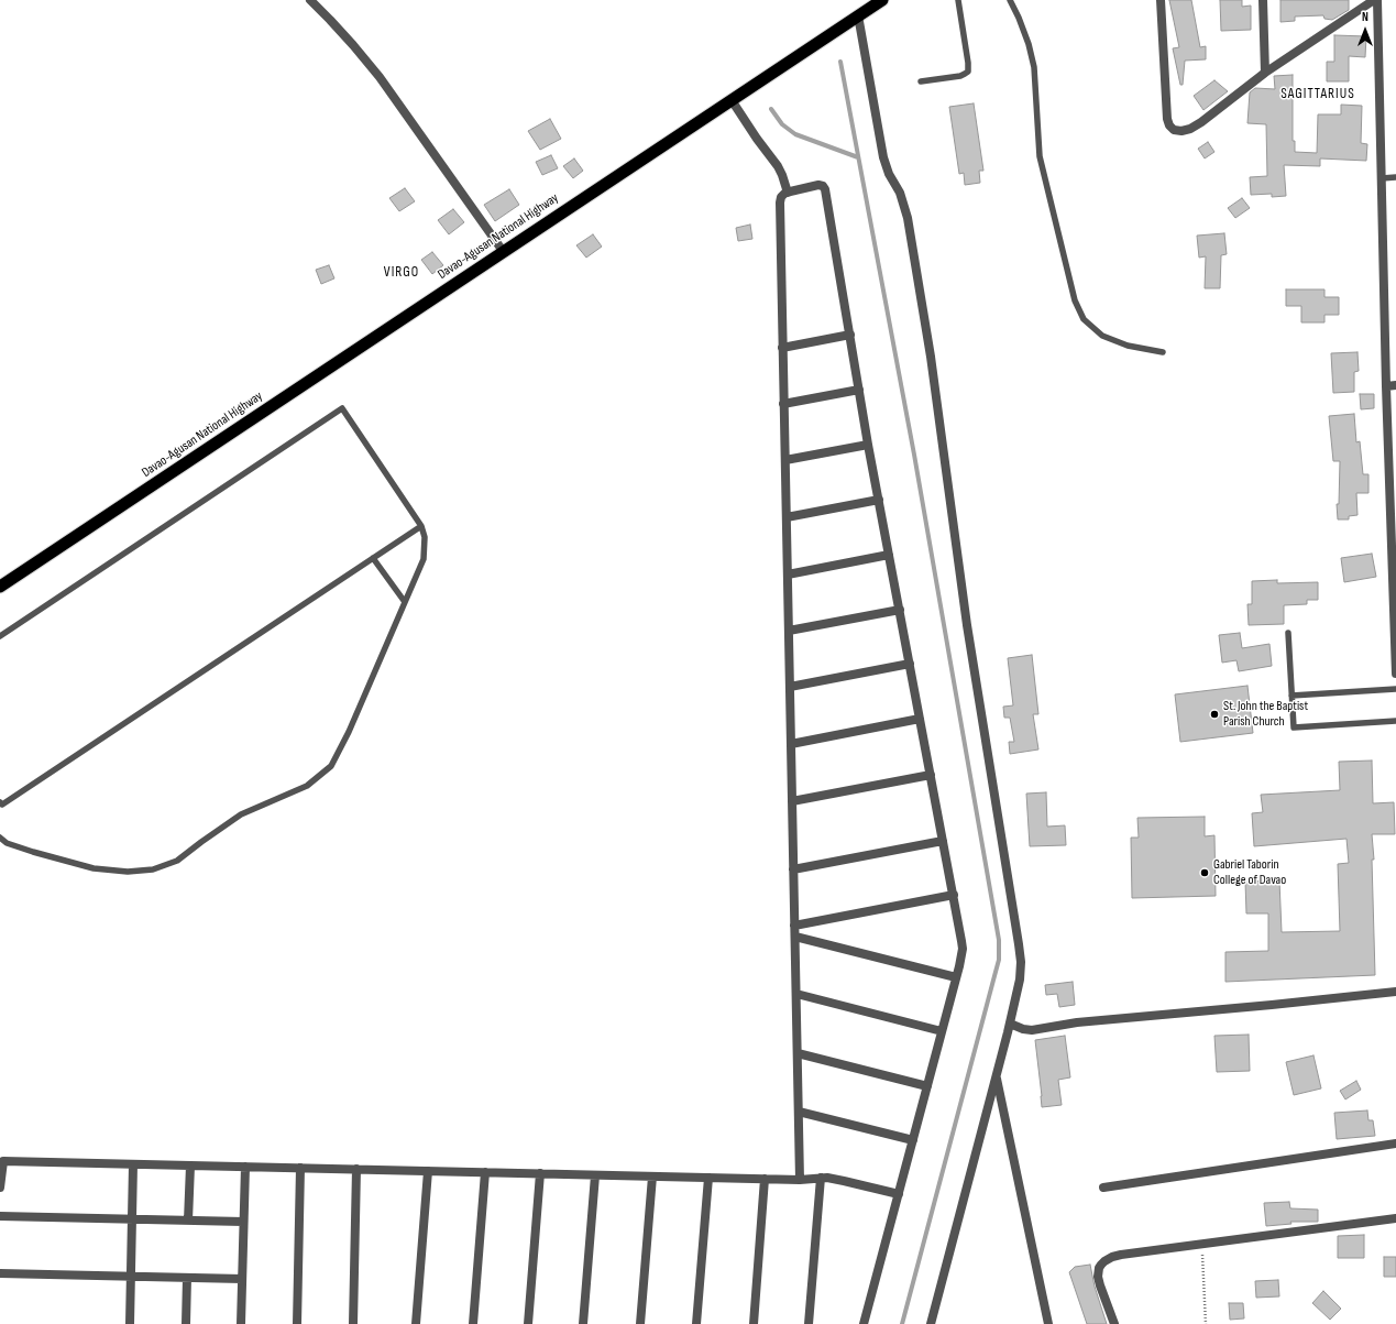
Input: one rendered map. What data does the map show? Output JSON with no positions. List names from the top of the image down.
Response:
{
  "streets": {
    "highway": ["Davao-Agusan National Highway"]
  },
  "districts": ["SAGITTARIUS", "VIRGO"],
  "places": ["St. John the Baptist Parish Church", "Gabriel Taborin College of Davao"],
  "north": "top"
}
